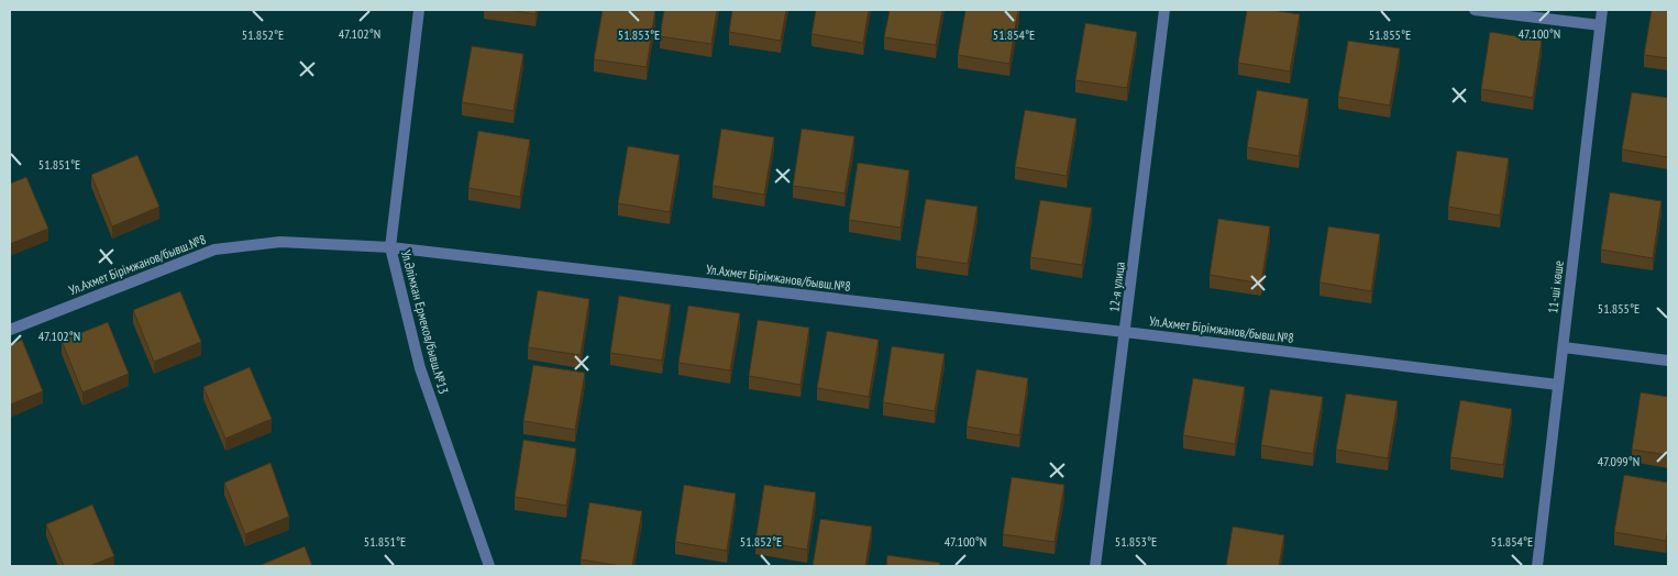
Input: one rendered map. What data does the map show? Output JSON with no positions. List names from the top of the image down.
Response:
{
  "streets": {
    "street": [
      "Ул.Ахмет Бірімжанов/бывш.№8",
      "12-я улица",
      "11-ші көше",
      "Ул.Әлімхан Ермеков/бывш.№13"
    ]
  },
  "crossings": [
    ["Ул.Ахмет Бірімжанов/бывш.№8", "12-я улица"],
    ["Ул.Ахмет Бірімжанов/бывш.№8", "11-ші көше"],
    ["Ул.Ахмет Бірімжанов/бывш.№8", "Ул.Әлімхан Ермеков/бывш.№13"]
  ],
  "coordinates": [
    "47.102°N",
    "47.100°N",
    "51.852°E",
    "51.853°E",
    "51.854°E",
    "51.855°E",
    "51.851°E",
    "47.099°N"
  ]
}
